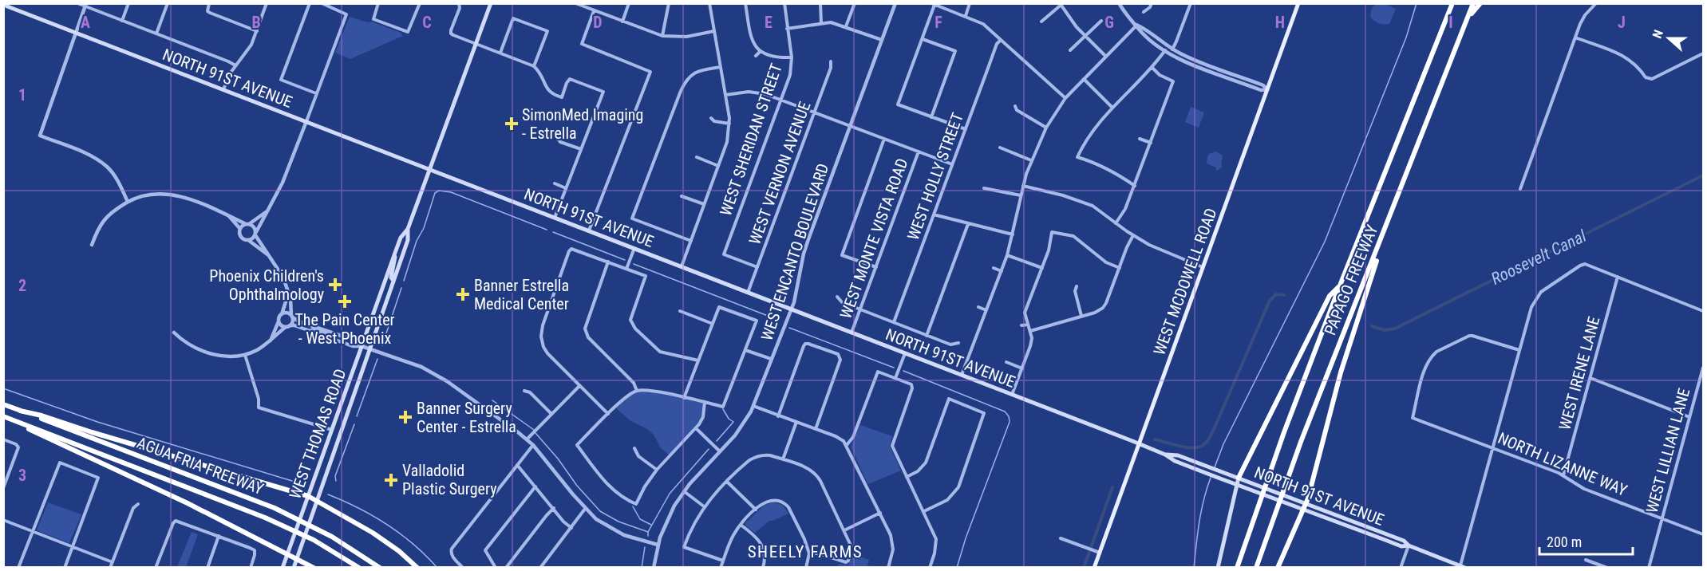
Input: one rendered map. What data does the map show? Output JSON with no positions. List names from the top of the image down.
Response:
{
  "streets": {
    "highway": ["PAPAGO FREEWAY", "AGUA FRIA FREEWAY"],
    "main road": ["NORTH 91ST AVENUE", "WEST MCDOWELL ROAD", "WEST THOMAS ROAD"],
    "street": [
      "WEST SHERIDAN STREET",
      "WEST VERNON AVENUE",
      "WEST HOLLY STREET",
      "WEST MONTE VISTA ROAD",
      "WEST ENCANTO BOULEVARD",
      "WEST IRENE LANE",
      "WEST LILLIAN LANE",
      "NORTH LIZANNE WAY"
    ]
  },
  "crossings": [
    ["NORTH 91ST AVENUE", "WEST VERNON AVENUE"],
    ["NORTH 91ST AVENUE", "WEST MONTE VISTA ROAD"],
    ["NORTH 91ST AVENUE", "WEST ENCANTO BOULEVARD"],
    ["NORTH 91ST AVENUE", "WEST MCDOWELL ROAD"],
    ["NORTH 91ST AVENUE", "WEST THOMAS ROAD"],
    ["WEST SHERIDAN STREET", "WEST VERNON AVENUE"],
    ["WEST IRENE LANE", "NORTH LIZANNE WAY"],
    ["WEST LILLIAN LANE", "NORTH LIZANNE WAY"]
  ],
  "districts": ["SHEELY FARMS"],
  "water": ["Roosevelt Canal"],
  "places": {
    "health": [
      "SimonMed Imaging - Estrella",
      "Phoenix Children's Ophthalmology",
      "Banner Estrella Medical Center",
      "The Pain Center - West Phoenix",
      "Banner Surgery Center - Estrella",
      "Valladolid Plastic Surgery"
    ]
  },
  "scale_bar": "200 m",
  "north": "left",
  "grid": {
    "columns": [
      "A",
      "B",
      "C",
      "D",
      "E",
      "F",
      "G",
      "H",
      "I",
      "J"
    ],
    "rows": ["1", "2", "3"]
  }
}
